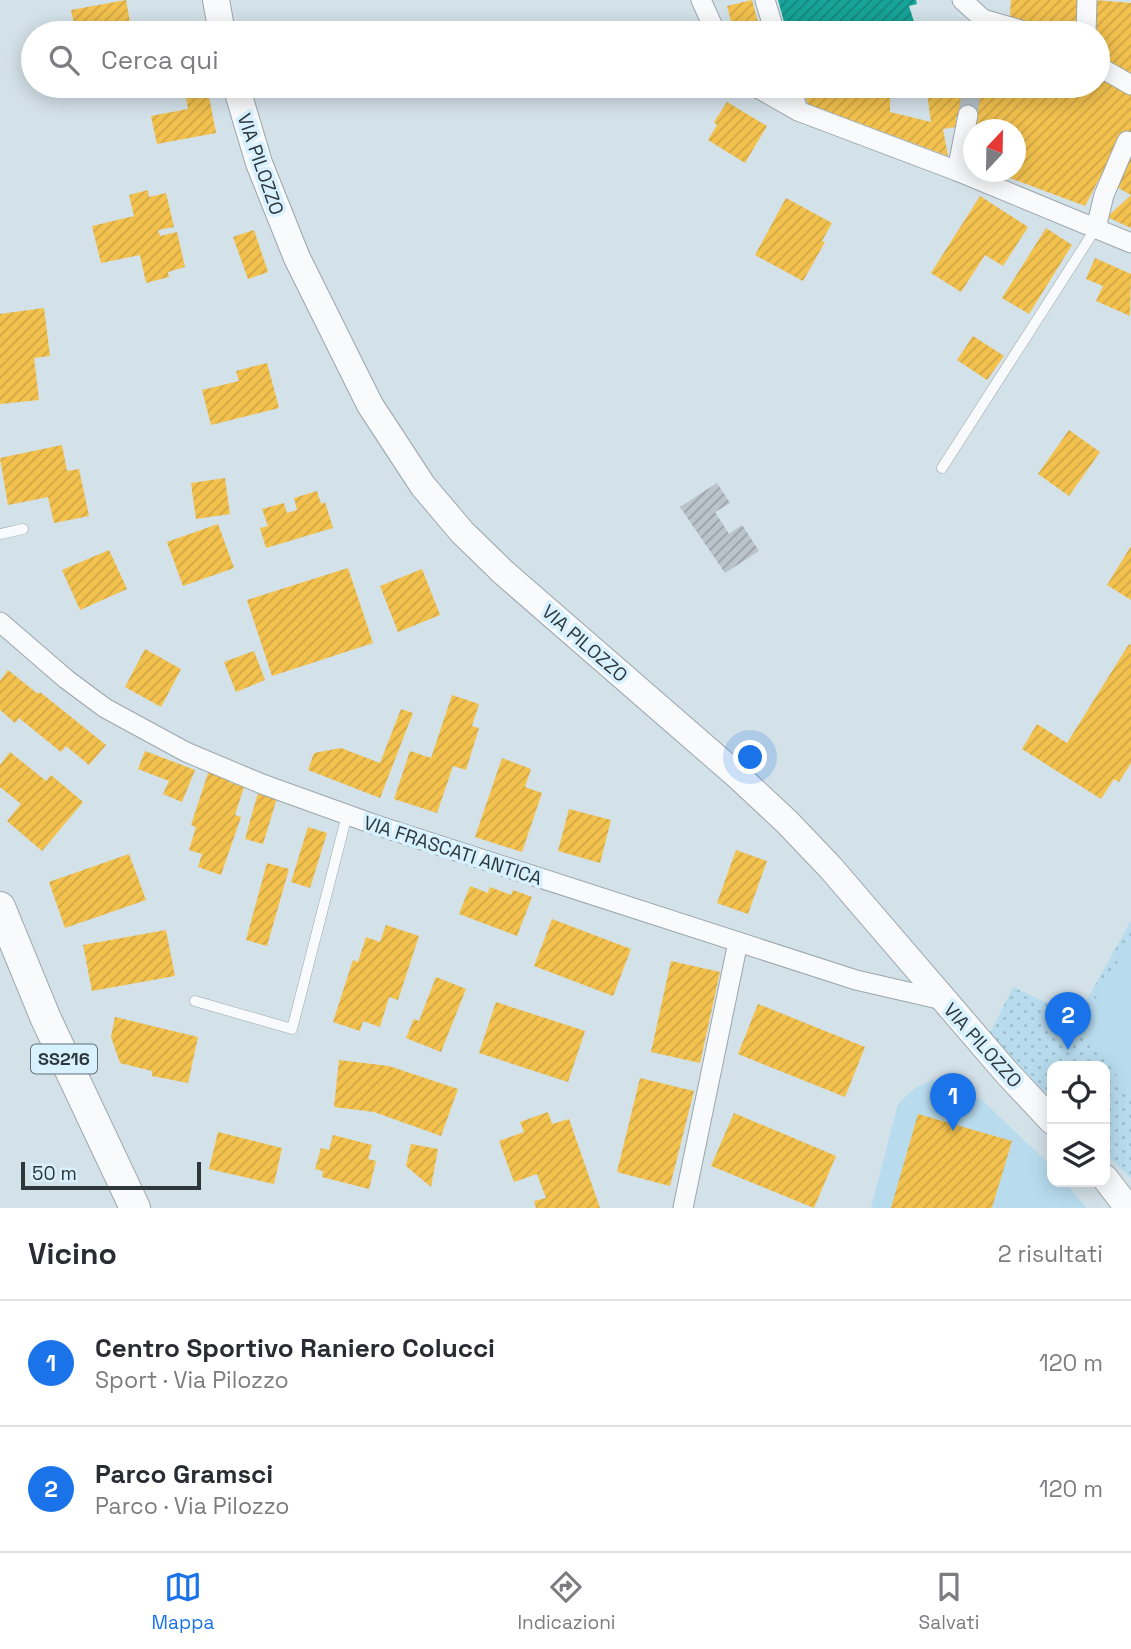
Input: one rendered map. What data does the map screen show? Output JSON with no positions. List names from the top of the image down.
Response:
{
  "streets": {
    "main road": ["VIA PILOZZO", "SS216"],
    "street": ["VIA FRASCATI ANTICA"]
  },
  "crossings": [
    ["VIA PILOZZO", "VIA FRASCATI ANTICA"]
  ],
  "scale_bar": "50 m",
  "north": "top",
  "page": {
    "search": "Cerca qui",
    "pins": ["2", "1"],
    "scale": "50 m",
    "heading": ["Vicino", "2 risultati"],
    "list": [
      {
        "mark": "1",
        "name": "Centro Sportivo Raniero Colucci",
        "note": "Sport · Via Pilozzo",
        "value": "120 m"
      },
      {
        "mark": "2",
        "name": "Parco Gramsci",
        "note": "Parco · Via Pilozzo",
        "value": "120 m"
      }
    ],
    "nav": ["Mappa", "Indicazioni", "Salvati"]
  }
}
